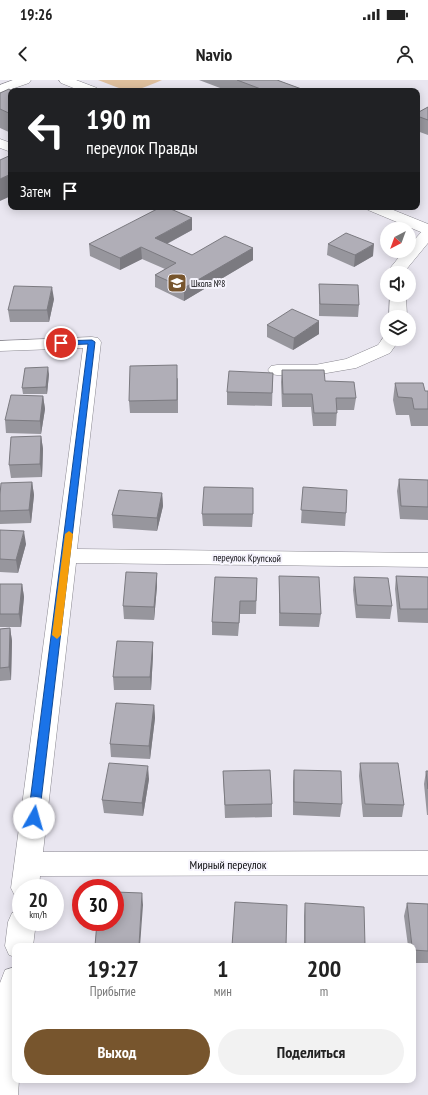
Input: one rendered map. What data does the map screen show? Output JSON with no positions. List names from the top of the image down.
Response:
{
  "streets": {
    "main road": ["переулок Крупской", "Мирный переулок"]
  },
  "places": {
    "school or university": ["Школа №8"]
  },
  "north": "bottom left",
  "page": {
    "status": "19:26",
    "header": "Navio",
    "turn": ["190 m", "переулок Правды"],
    "then": "Затем",
    "speed": "20 km/h",
    "limit": "30",
    "eta": [
      "19:27",
      "Прибытие",
      "1",
      "мин",
      "200",
      "m"
    ],
    "buttons": ["Выход", "Поделиться"]
  }
}
